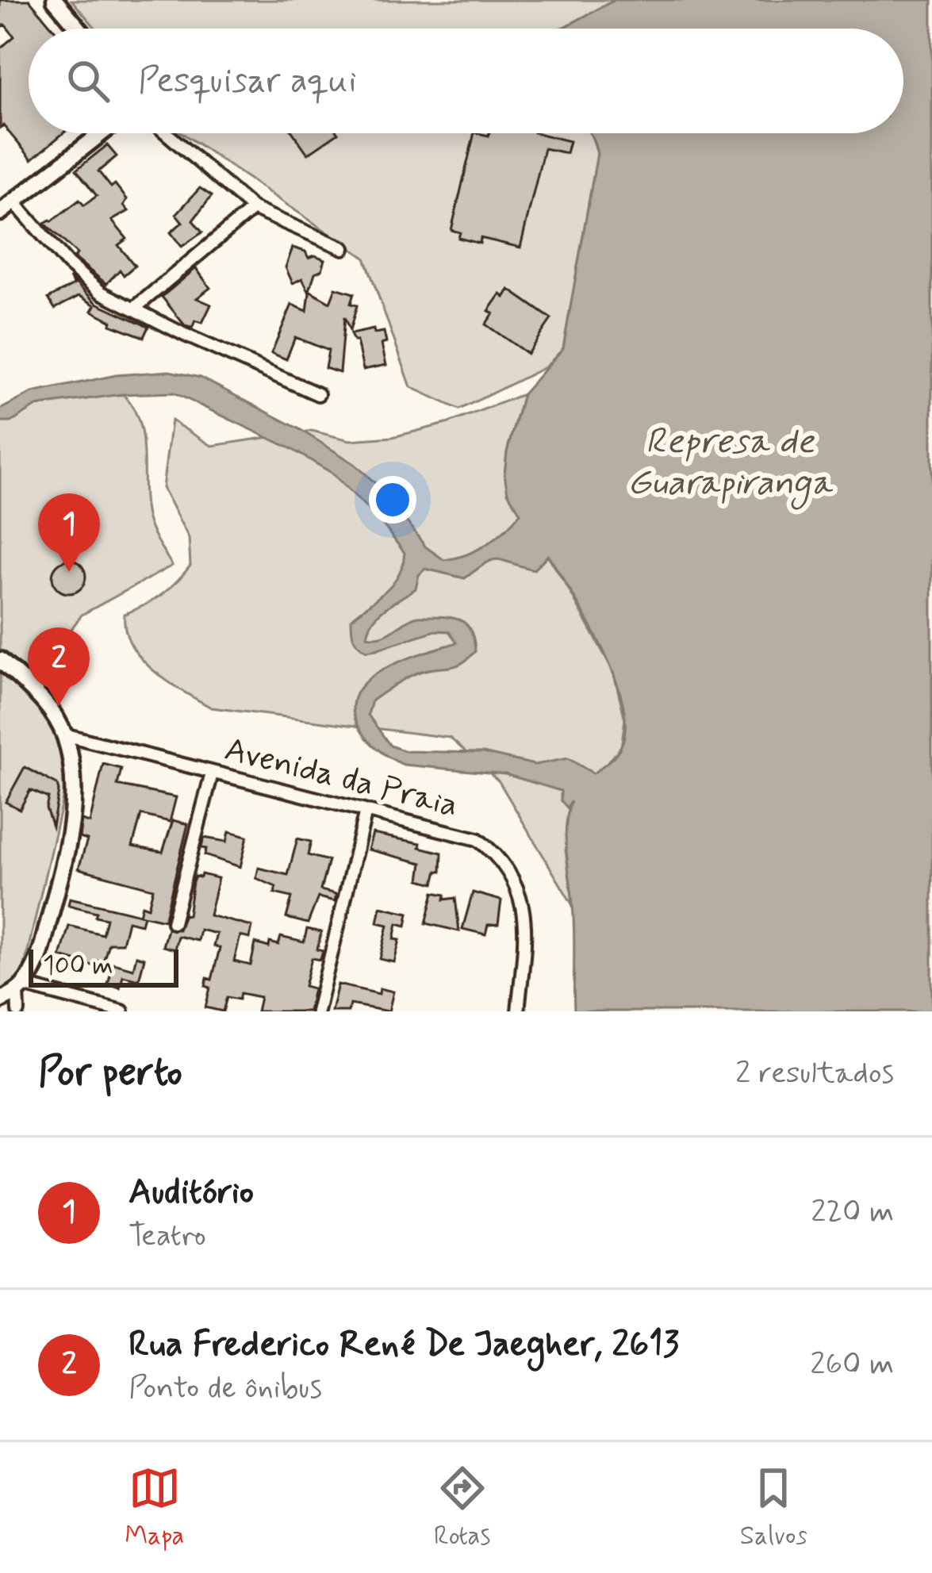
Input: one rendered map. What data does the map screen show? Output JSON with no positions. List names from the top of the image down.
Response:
{
  "streets": {
    "street": ["Avenida da Praia"]
  },
  "water": ["Represa de Guarapiranga"],
  "scale_bar": "100 m",
  "page": {
    "search": "Pesquisar aqui",
    "pins": ["1", "2"],
    "scale": "100 m",
    "heading": ["Por perto", "2 resultados"],
    "list": [
      {
        "mark": "1",
        "name": "Auditório",
        "note": "Teatro",
        "value": "220 m"
      },
      {
        "mark": "2",
        "name": "Rua Frederico René De Jaegher, 2613",
        "note": "Ponto de ônibus",
        "value": "260 m"
      }
    ],
    "nav": ["Mapa", "Rotas", "Salvos"]
  }
}
